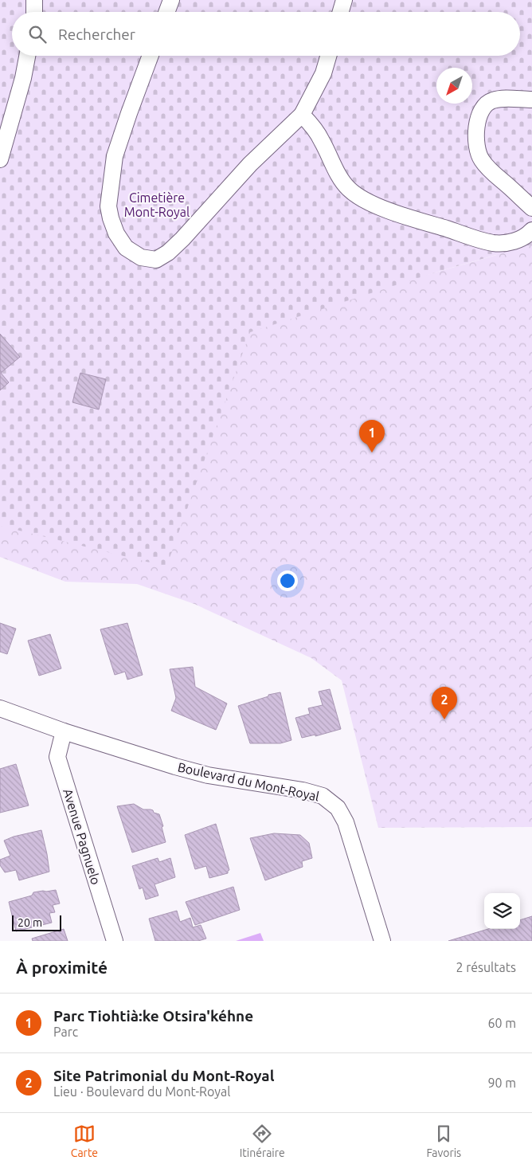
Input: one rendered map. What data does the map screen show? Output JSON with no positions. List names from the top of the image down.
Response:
{
  "streets": {
    "street": ["Boulevard du Mont-Royal", "Avenue Pagnuelo"]
  },
  "crossings": [
    ["Boulevard du Mont-Royal", "Avenue Pagnuelo"]
  ],
  "parks": ["Cimetière Mont-Royal"],
  "scale_bar": "20 m",
  "north": "bottom left",
  "page": {
    "search": "Rechercher",
    "pins": ["1", "2"],
    "scale": "20 m",
    "heading": ["À proximité", "2 résultats"],
    "list": [
      {
        "mark": "1",
        "name": "Parc Tiohtià:ke Otsira'kéhne",
        "note": "Parc",
        "value": "60 m"
      },
      {
        "mark": "2",
        "name": "Site Patrimonial du Mont-Royal",
        "note": "Lieu · Boulevard du Mont-Royal",
        "value": "90 m"
      }
    ],
    "nav": ["Carte", "Itinéraire", "Favoris"]
  }
}
